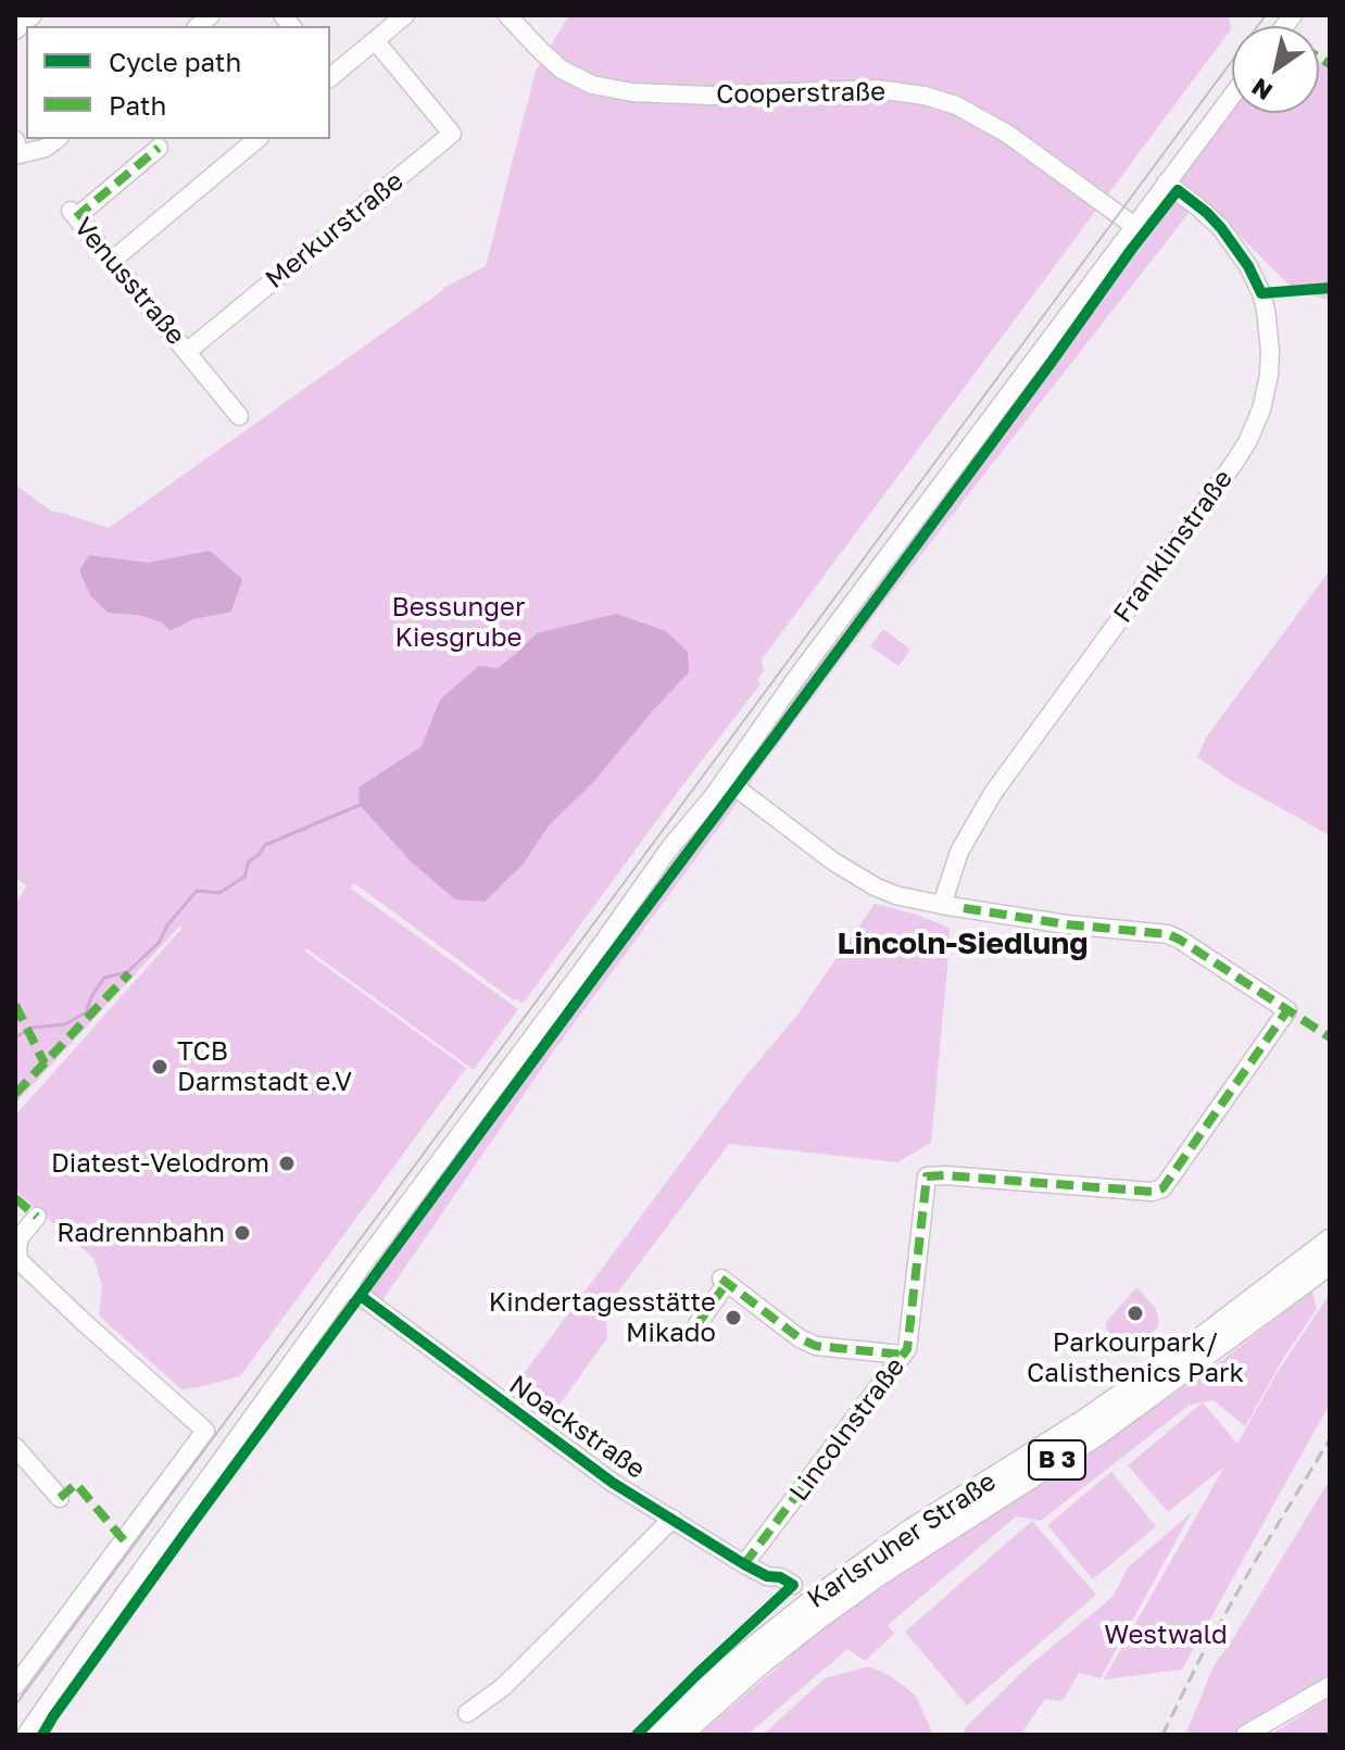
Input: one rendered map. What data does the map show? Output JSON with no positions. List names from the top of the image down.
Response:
{
  "streets": {
    "main road": ["B 3", "Karlsruher Straße"],
    "street": [
      "Cooperstraße",
      "Merkurstraße",
      "Venusstraße",
      "Franklinstraße",
      "Noackstraße",
      "Lincolnstraße"
    ]
  },
  "crossings": [
    ["Merkurstraße", "Venusstraße"],
    ["Franklinstraße", "Lincolnstraße"],
    ["Noackstraße", "Lincolnstraße"]
  ],
  "districts": ["Lincoln-Siedlung"],
  "parks": ["Bessunger Kiesgrube", "Westwald"],
  "places": [
    "TCB Darmstadt e.V",
    "Diatest-Velodrom",
    "Radrennbahn",
    "Parkourpark/ Calisthenics Park",
    "Kindertagesstätte Mikado"
  ],
  "legend": ["Cycle path", "Path"],
  "north": "bottom left"
}
